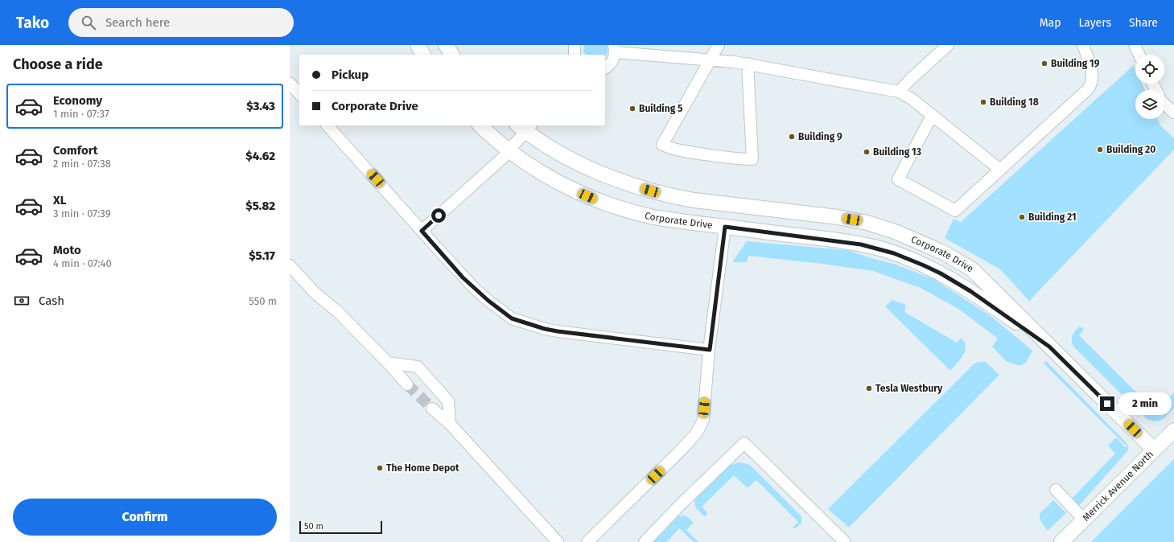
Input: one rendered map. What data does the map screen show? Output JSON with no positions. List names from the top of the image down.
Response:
{
  "streets": {
    "main road": ["Corporate Drive", "Merrick Avenue North"]
  },
  "crossings": [
    ["Corporate Drive", "Merrick Avenue North"]
  ],
  "places": [
    "Building 19",
    "Building 18",
    "Building 5",
    "Building 9",
    "Building 20",
    "Building 13",
    "Building 21",
    "Tesla Westbury",
    "The Home Depot"
  ],
  "scale_bar": "50 m",
  "page": {
    "header": "Tako",
    "search": "Search here",
    "nav": ["Map", "Layers", "Share"],
    "heading": "Choose a ride",
    "banner": ["Pickup", "Corporate Drive"],
    "list": [
      {
        "name": "Economy",
        "note": "1 min · 07:37",
        "value": "$3.43"
      },
      {
        "name": "Comfort",
        "note": "2 min · 07:38",
        "value": "$4.62"
      },
      {
        "name": "XL",
        "note": "3 min · 07:39",
        "value": "$5.82"
      },
      {
        "name": "Moto",
        "note": "4 min · 07:40",
        "value": "$5.17"
      }
    ],
    "pay": ["Cash", "550 m"],
    "bubble": "2 min",
    "buttons": "Confirm",
    "scale": "50 m"
  }
}
